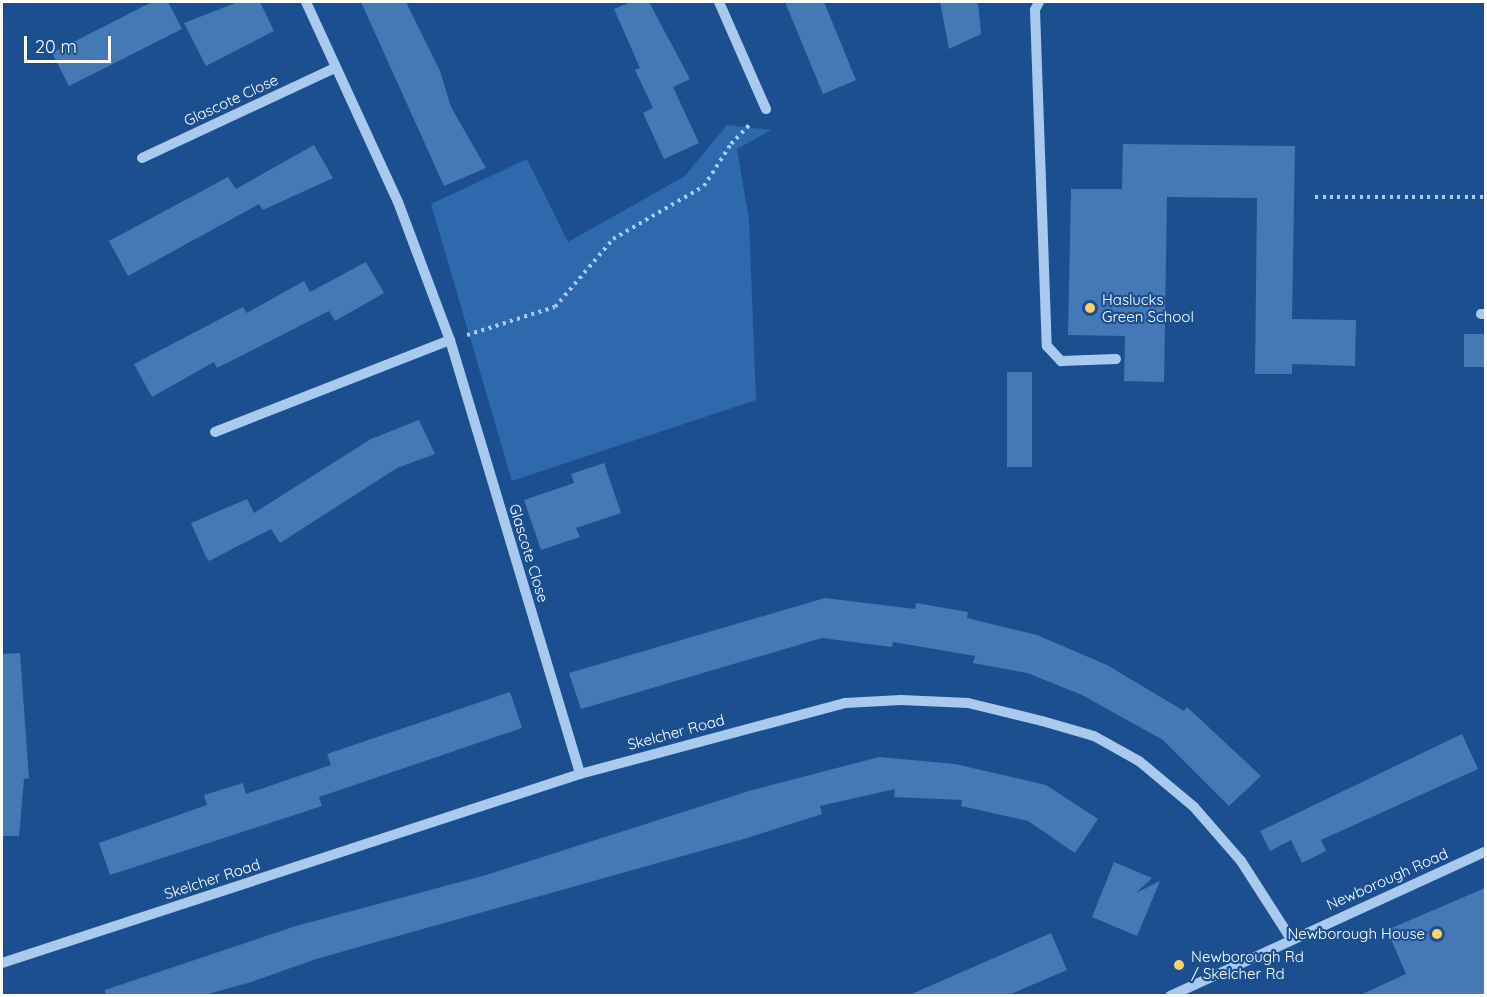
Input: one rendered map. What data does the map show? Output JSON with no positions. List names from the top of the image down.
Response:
{
  "streets": {
    "street": ["Glascote Close", "Skelcher Road", "Newborough Road"]
  },
  "crossings": [
    ["Glascote Close", "Skelcher Road"],
    ["Skelcher Road", "Newborough Road"]
  ],
  "places": ["Haslucks Green School", "Newborough House", "Newborough Rd / Skelcher Rd"],
  "scale_bar": "20 m"
}
